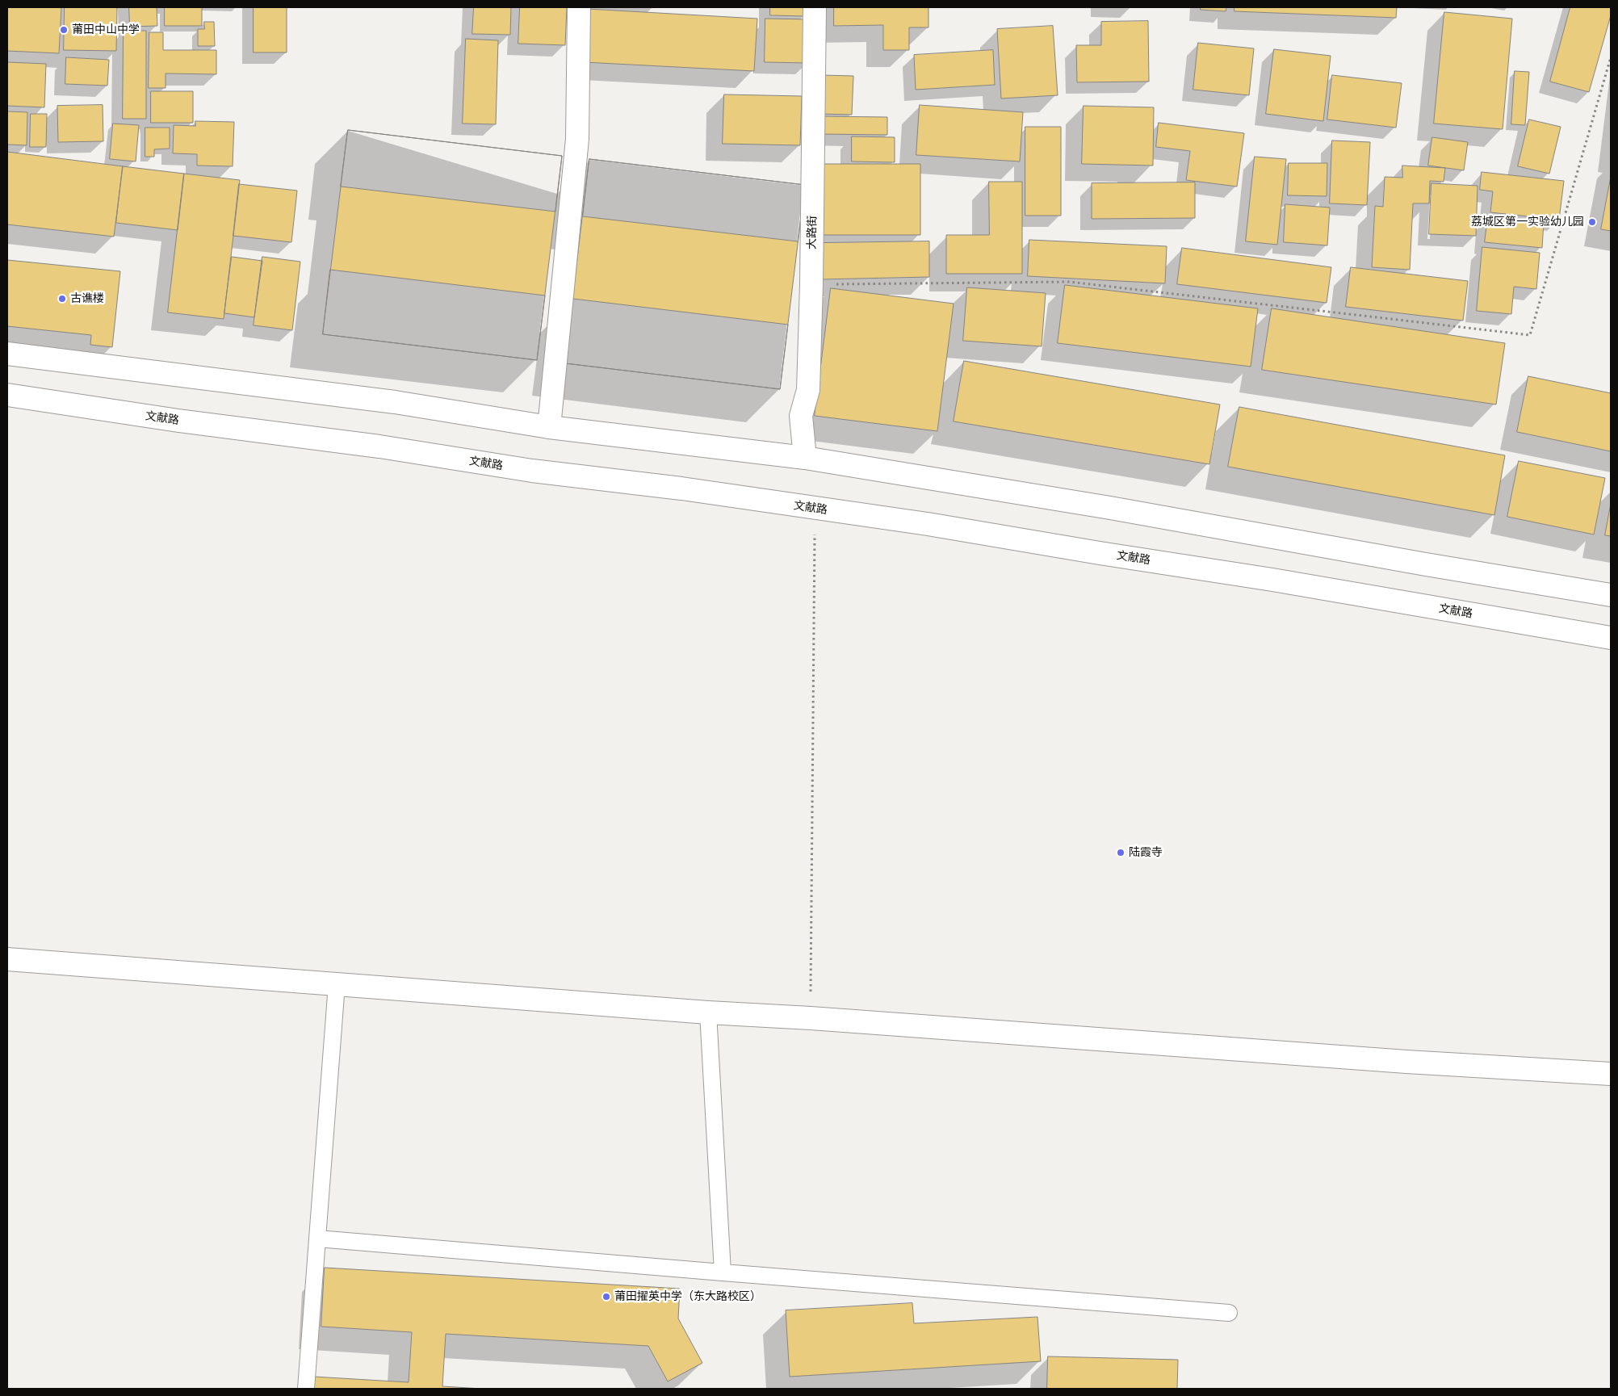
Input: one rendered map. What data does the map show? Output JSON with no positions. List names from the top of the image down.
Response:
{
  "streets": {
    "main road": ["大路街", "文献路"]
  },
  "places": [
    "莆田中山中学",
    "荔城区第一实验幼儿园",
    "古谯楼",
    "陆霞寺",
    "莆田擢英中学（东大路校区）"
  ]
}
